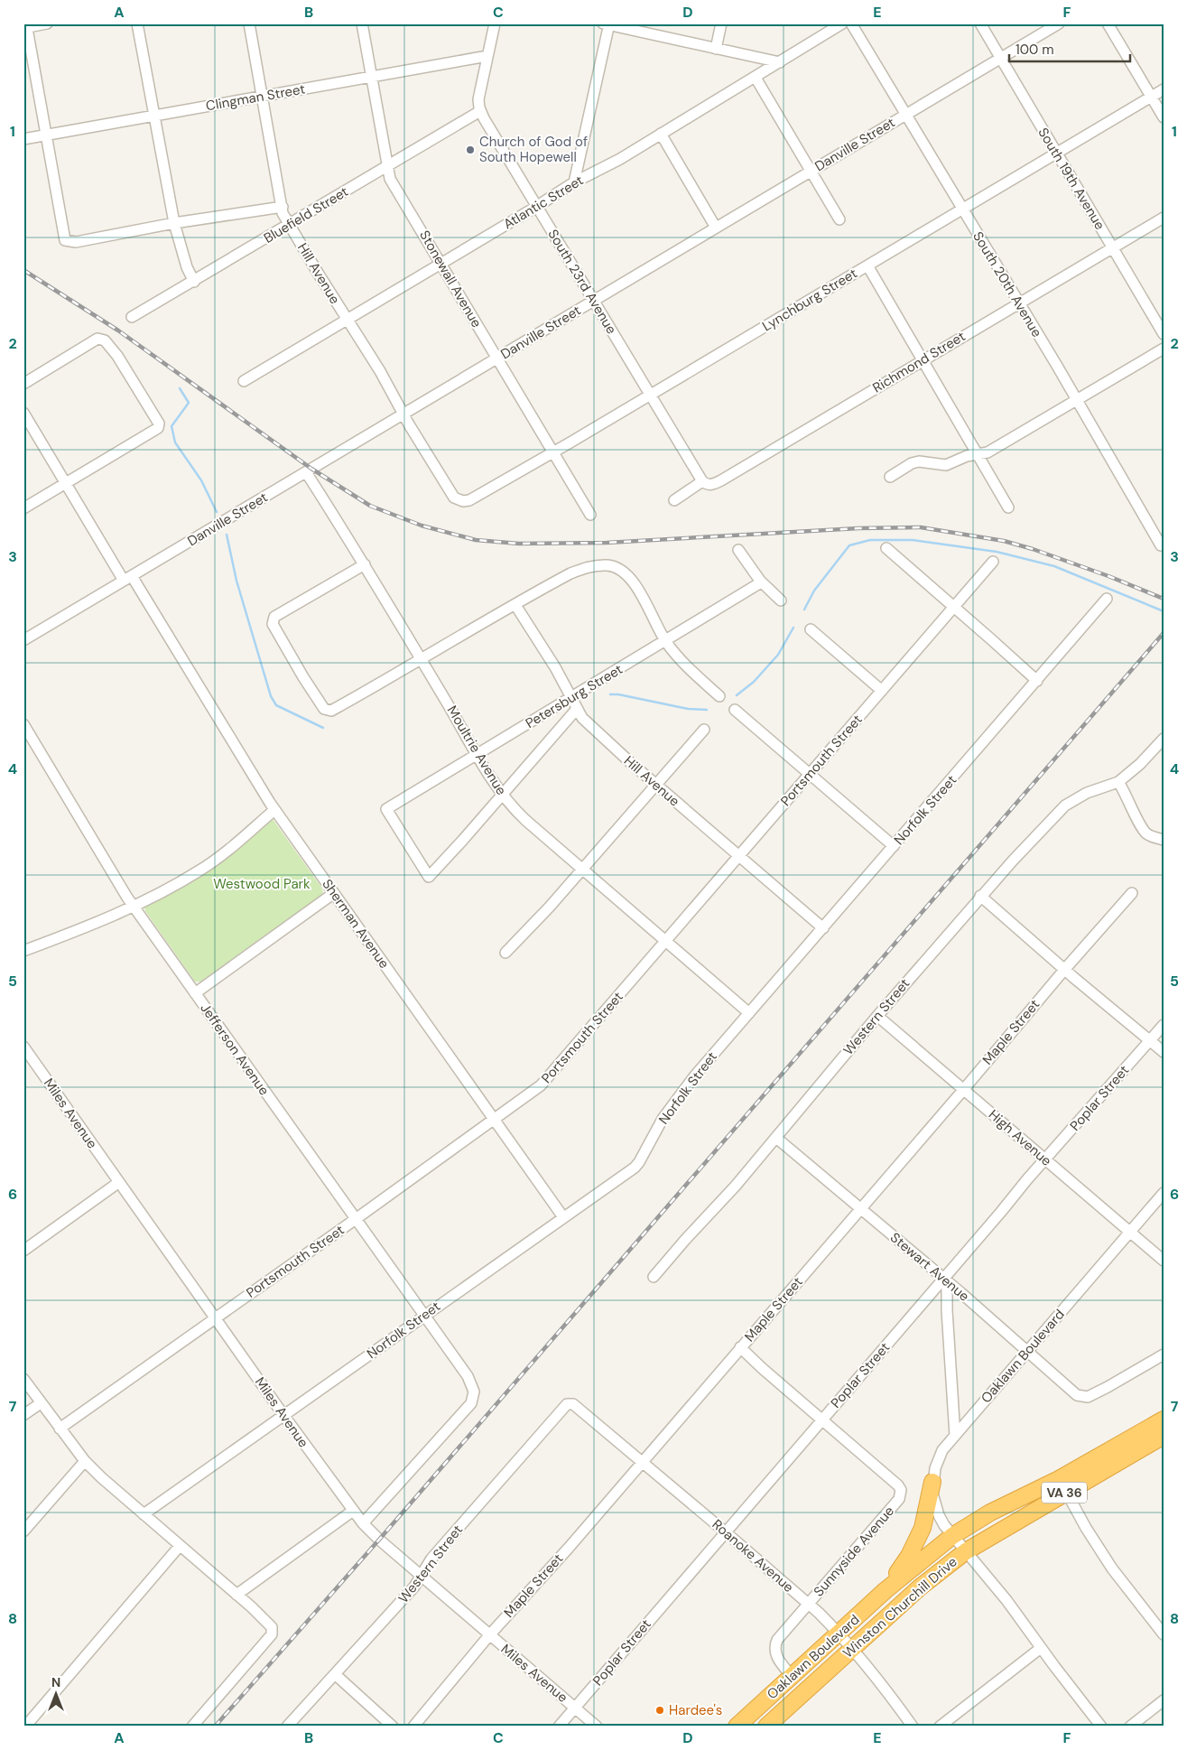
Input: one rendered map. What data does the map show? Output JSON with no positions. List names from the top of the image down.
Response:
{
  "streets": {
    "highway": ["Oaklawn Boulevard", "VA 36", "Winston Churchill Drive"],
    "street": [
      "Clingman Street",
      "Danville Street",
      "South 19th Avenue",
      "Atlantic Street",
      "Bluefield Street",
      "Hill Avenue",
      "Stonewall Avenue",
      "South 23rd Avenue",
      "South 20th Avenue",
      "Lynchburg Street",
      "Richmond Street",
      "Petersburg Street",
      "Moultrie Avenue",
      "Portsmouth Street",
      "Norfolk Street",
      "Sherman Avenue",
      "Western Street",
      "Maple Street",
      "Jefferson Avenue",
      "Poplar Street",
      "Miles Avenue",
      "High Avenue",
      "Stewart Avenue",
      "Sunnyside Avenue",
      "Roanoke Avenue"
    ]
  },
  "crossings": [
    ["Clingman Street", "Hill Avenue"],
    ["Clingman Street", "Stonewall Avenue"],
    ["Danville Street", "South 19th Avenue"],
    ["Danville Street", "Hill Avenue"],
    ["Danville Street", "Stonewall Avenue"],
    ["Danville Street", "South 23rd Avenue"],
    ["Danville Street", "South 20th Avenue"],
    ["Danville Street", "Moultrie Avenue"],
    ["Danville Street", "Sherman Avenue"],
    ["South 19th Avenue", "Lynchburg Street"],
    ["South 19th Avenue", "Richmond Street"],
    ["Atlantic Street", "Hill Avenue"],
    ["Atlantic Street", "Stonewall Avenue"],
    ["Atlantic Street", "South 23rd Avenue"],
    ["Bluefield Street", "Hill Avenue"],
    ["Bluefield Street", "Stonewall Avenue"],
    ["Bluefield Street", "South 23rd Avenue"],
    ["Hill Avenue", "Lynchburg Street"],
    ["Hill Avenue", "Petersburg Street"],
    ["Hill Avenue", "Portsmouth Street"],
    ["Hill Avenue", "Norfolk Street"],
    ["Stonewall Avenue", "Lynchburg Street"],
    ["South 23rd Avenue", "Lynchburg Street"],
    ["South 23rd Avenue", "Richmond Street"],
    ["South 20th Avenue", "Lynchburg Street"],
    ["South 20th Avenue", "Richmond Street"],
    ["Petersburg Street", "Moultrie Avenue"],
    ["Moultrie Avenue", "Portsmouth Street"],
    ["Moultrie Avenue", "Norfolk Street"],
    ["Portsmouth Street", "Sherman Avenue"],
    ["Portsmouth Street", "Jefferson Avenue"],
    ["Portsmouth Street", "Miles Avenue"],
    ["Norfolk Street", "Sherman Avenue"],
    ["Norfolk Street", "Jefferson Avenue"],
    ["Norfolk Street", "Miles Avenue"],
    ["Western Street", "Miles Avenue"],
    ["Western Street", "High Avenue"],
    ["Western Street", "Stewart Avenue"],
    ["Western Street", "Roanoke Avenue"],
    ["Maple Street", "Miles Avenue"],
    ["Maple Street", "High Avenue"],
    ["Maple Street", "Stewart Avenue"],
    ["Maple Street", "Sunnyside Avenue"],
    ["Maple Street", "Roanoke Avenue"],
    ["Jefferson Avenue", "Miles Avenue"],
    ["Poplar Street", "Miles Avenue"],
    ["Poplar Street", "High Avenue"],
    ["Poplar Street", "Stewart Avenue"],
    ["Poplar Street", "Sunnyside Avenue"],
    ["Poplar Street", "Roanoke Avenue"],
    ["High Avenue", "Oaklawn Boulevard"],
    ["Stewart Avenue", "Oaklawn Boulevard"],
    ["Oaklawn Boulevard", "Sunnyside Avenue"],
    ["Oaklawn Boulevard", "Roanoke Avenue"],
    ["Oaklawn Boulevard", "Winston Churchill Drive"],
    ["Sunnyside Avenue", "Roanoke Avenue"],
    ["Roanoke Avenue", "Winston Churchill Drive"]
  ],
  "parks": ["Westwood Park"],
  "places": ["Church of God of South Hopewell", "Hardee's"],
  "scale_bar": "100 m",
  "north": "top",
  "grid": {
    "columns": [
      "A",
      "B",
      "C",
      "D",
      "E",
      "F"
    ],
    "rows": [
      "1",
      "2",
      "3",
      "4",
      "5",
      "6",
      "7",
      "8"
    ]
  }
}
